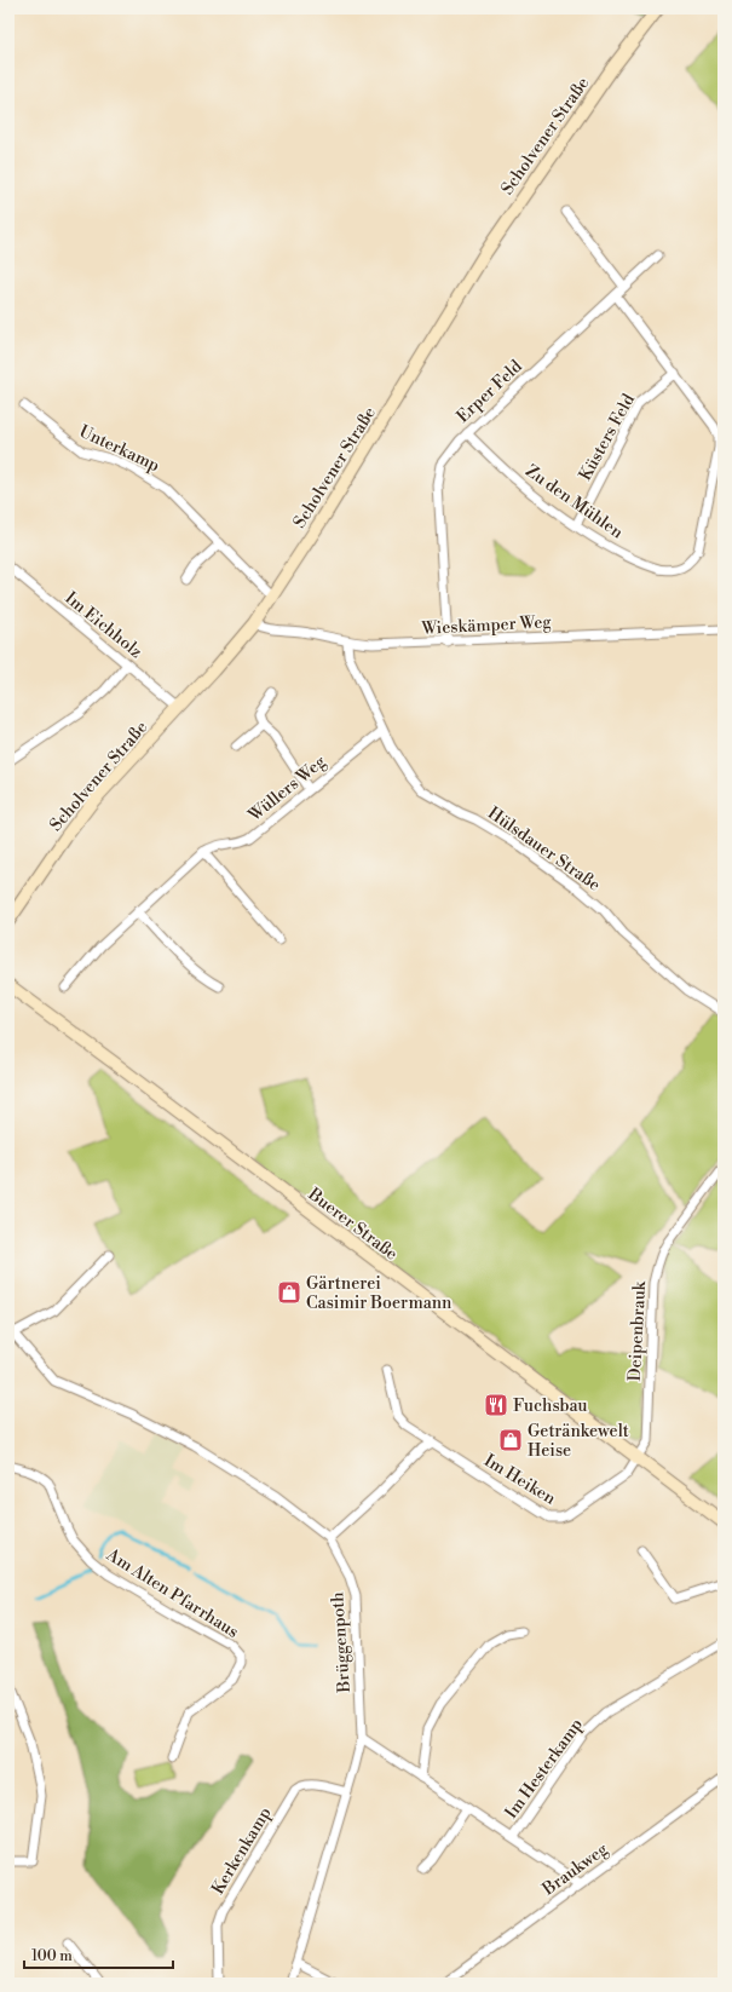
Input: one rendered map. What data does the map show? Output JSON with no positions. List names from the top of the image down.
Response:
{
  "streets": {
    "main road": ["Scholvener Straße", "Buerer Straße"],
    "street": [
      "Erper Feld",
      "Küsters Feld",
      "Unterkamp",
      "Zu den Mühlen",
      "Im Eichholz",
      "Wieskämper Weg",
      "Wüllers Weg",
      "Hülsdauer Straße",
      "Deipenbrauk",
      "Im Heiken",
      "Am Alten Pfarrhaus",
      "Brüggenpoth",
      "Im Hesterkamp",
      "Kerkenkamp",
      "Braukweg"
    ]
  },
  "crossings": [
    ["Scholvener Straße", "Unterkamp"],
    ["Scholvener Straße", "Im Eichholz"],
    ["Scholvener Straße", "Wieskämper Weg"],
    ["Erper Feld", "Zu den Mühlen"],
    ["Erper Feld", "Wieskämper Weg"],
    ["Küsters Feld", "Zu den Mühlen"],
    ["Wieskämper Weg", "Hülsdauer Straße"],
    ["Wüllers Weg", "Hülsdauer Straße"],
    ["Buerer Straße", "Deipenbrauk"],
    ["Buerer Straße", "Im Heiken"],
    ["Deipenbrauk", "Im Heiken"],
    ["Brüggenpoth", "Kerkenkamp"]
  ],
  "places": {
    "shop": ["Gärtnerei Casimir Boermann", "Getränkewelt Heise"],
    "restaurant": ["Fuchsbau"]
  },
  "scale_bar": "100 m"
}
